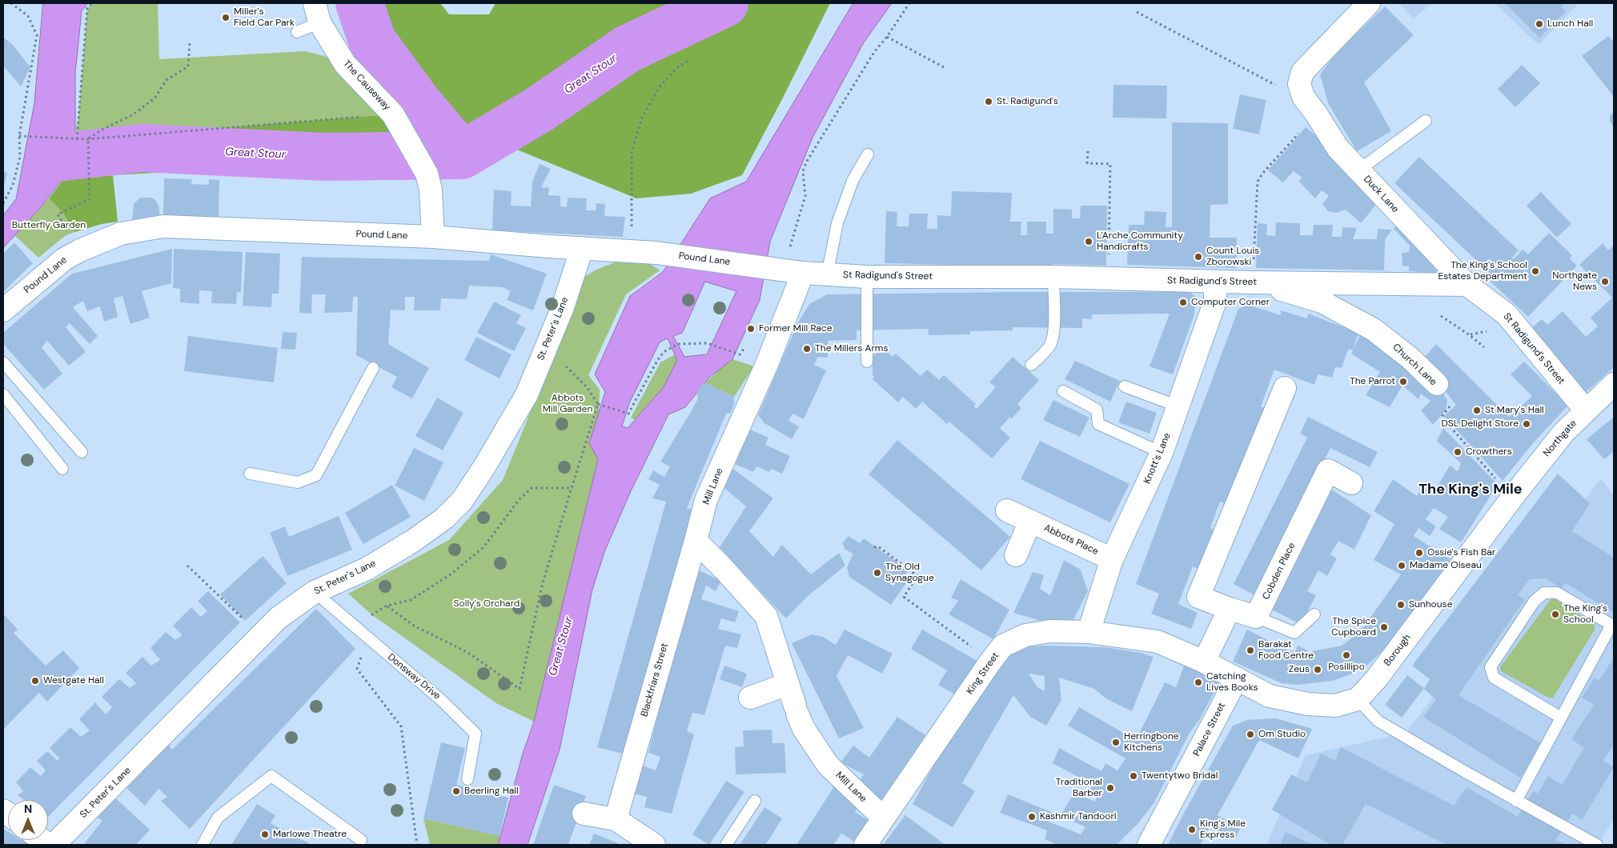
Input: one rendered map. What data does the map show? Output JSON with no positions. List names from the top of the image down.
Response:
{
  "streets": {
    "street": [
      "The Causeway",
      "Duck Lane",
      "Pound Lane",
      "St Radigund's Street",
      "St. Peter's Lane",
      "Church Lane",
      "Northgate",
      "Knott's Lane",
      "Mill Lane",
      "Abbots Place",
      "Cobden Place",
      "Borough",
      "King Street",
      "Blackfriars Street",
      "Palace Street"
    ],
    "lane": ["Donsway Drive"]
  },
  "crossings": [
    ["The Causeway", "Pound Lane"],
    ["Duck Lane", "St Radigund's Street"],
    ["Pound Lane", "St Radigund's Street"],
    ["Pound Lane", "St. Peter's Lane"],
    ["Pound Lane", "Mill Lane"],
    ["St Radigund's Street", "Church Lane"],
    ["St Radigund's Street", "Northgate"],
    ["St Radigund's Street", "Knott's Lane"],
    ["St Radigund's Street", "Mill Lane"],
    ["St. Peter's Lane", "Donsway Drive"],
    ["Church Lane", "Northgate"],
    ["Church Lane", "Borough"],
    ["Northgate", "Borough"],
    ["Knott's Lane", "Abbots Place"],
    ["Knott's Lane", "King Street"],
    ["Mill Lane", "King Street"],
    ["Mill Lane", "Blackfriars Street"],
    ["King Street", "Palace Street"]
  ],
  "districts": ["The King's Mile"],
  "water": ["Great Stour"],
  "parks": ["Butterfly Garden", "Abbots Mill Garden", "Solly's Orchard"],
  "places": [
    "Miller's Field Car Park",
    "Lunch Hall",
    "St. Radigund's",
    "L'Arche Community Handicrafts",
    "Count Louis Zborowski",
    "The King's School Estates Department",
    "Northgate News",
    "Computer Corner",
    "Former Mill Race",
    "The Millers Arms",
    "The Parrot",
    "St Mary's Hall",
    "DSL Delight Store",
    "Crowthers",
    "Ossie's Fish Bar",
    "Madame Oiseau",
    "The Old Synagogue",
    "Sunhouse",
    "The King's School",
    "The Spice Cupboard",
    "Barakat Food Centre",
    "Posillipo",
    "Zeus",
    "Westgate Hall",
    "Catching Lives Books",
    "Om Studio",
    "Herringbone Kitchens",
    "Twentytwo Bridal",
    "Traditional Barber",
    "Beerling Hall",
    "Kashmir Tandoori",
    "King's Mile Express",
    "Marlowe Theatre"
  ],
  "north": "top"
}
